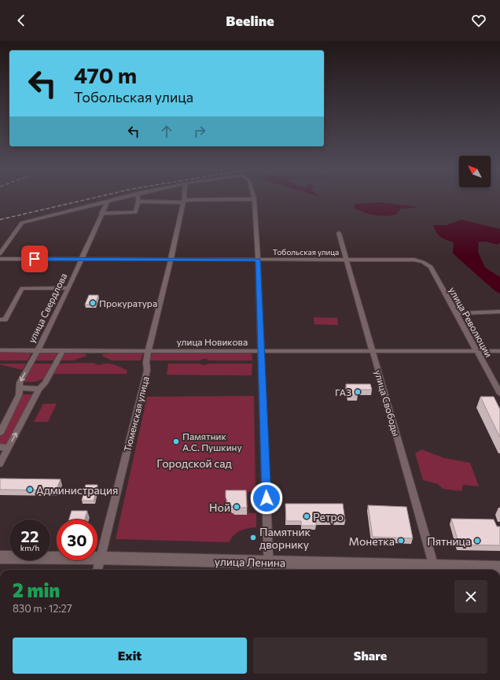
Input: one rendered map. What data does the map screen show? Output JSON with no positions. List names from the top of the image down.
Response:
{
  "streets": {
    "main road": ["улица Ленина"],
    "street": [
      "Тобольская улица",
      "улица Свердлова",
      "улица Революции",
      "улица Новикова",
      "улица Свободы",
      "Тюменская улица"
    ]
  },
  "crossings": [
    ["Тобольская улица", "улица Свердлова"],
    ["Тобольская улица", "улица Революции"],
    ["Тобольская улица", "улица Свободы"],
    ["Тобольская улица", "Тюменская улица"],
    ["улица Свердлова", "улица Новикова"],
    ["улица Революции", "улица Новикова"],
    ["улица Новикова", "улица Свободы"],
    ["улица Новикова", "Тюменская улица"],
    ["улица Свободы", "улица Ленина"],
    ["Тюменская улица", "улица Ленина"]
  ],
  "parks": ["Городской сад"],
  "places": [
    "Прокуратура",
    "ГАЗ",
    "Памятник А.С. Пушкину",
    "Администрация",
    "Ной",
    "Ретро",
    "Памятник дворнику",
    "Монетка",
    "Пятница"
  ],
  "north": "top left",
  "page": {
    "header": "Beeline",
    "turn": ["470 m", "Тобольская улица"],
    "speed": "22 km/h",
    "limit": "30",
    "heading": ["2 min", "830 m · 12:27"],
    "buttons": ["Exit", "Share"]
  }
}
